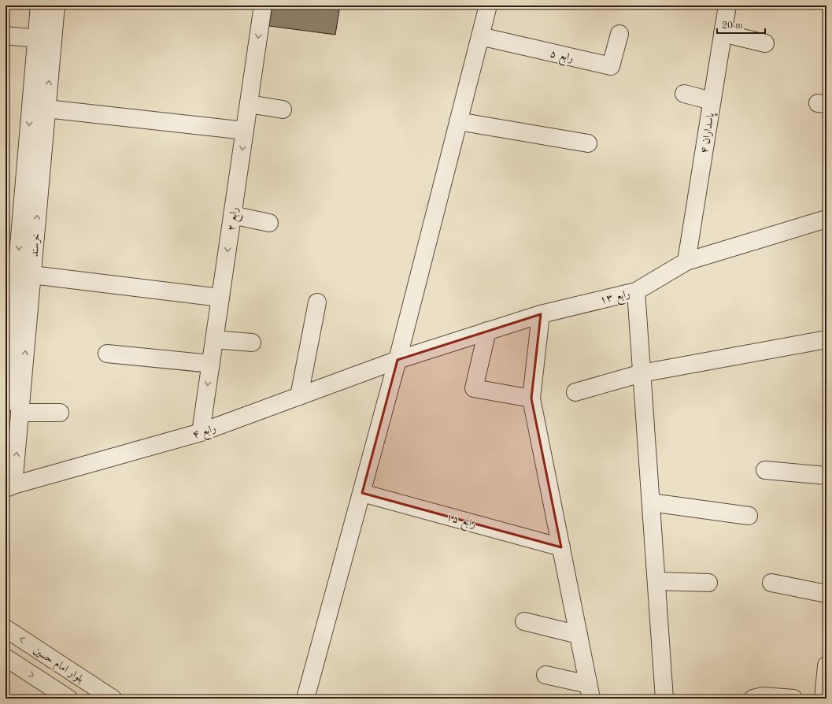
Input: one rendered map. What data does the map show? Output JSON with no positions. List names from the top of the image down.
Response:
{
  "streets": {
    "street": [
      "رابع ۵",
      "پاسداران ۴",
      "رابع ۲",
      "خرسند",
      "رابع ۱۳",
      "رابع ۴",
      "رابع ۱۵",
      "بلوار امام حسین"
    ]
  },
  "crossings": [
    ["پاسداران ۴", "رابع ۱۳"],
    ["رابع ۲", "رابع ۴"],
    ["خرسند", "رابع ۴"],
    ["رابع ۱۳", "رابع ۴"]
  ],
  "one_way": ["رابع ۲"],
  "scale_bar": "20 m"
}
